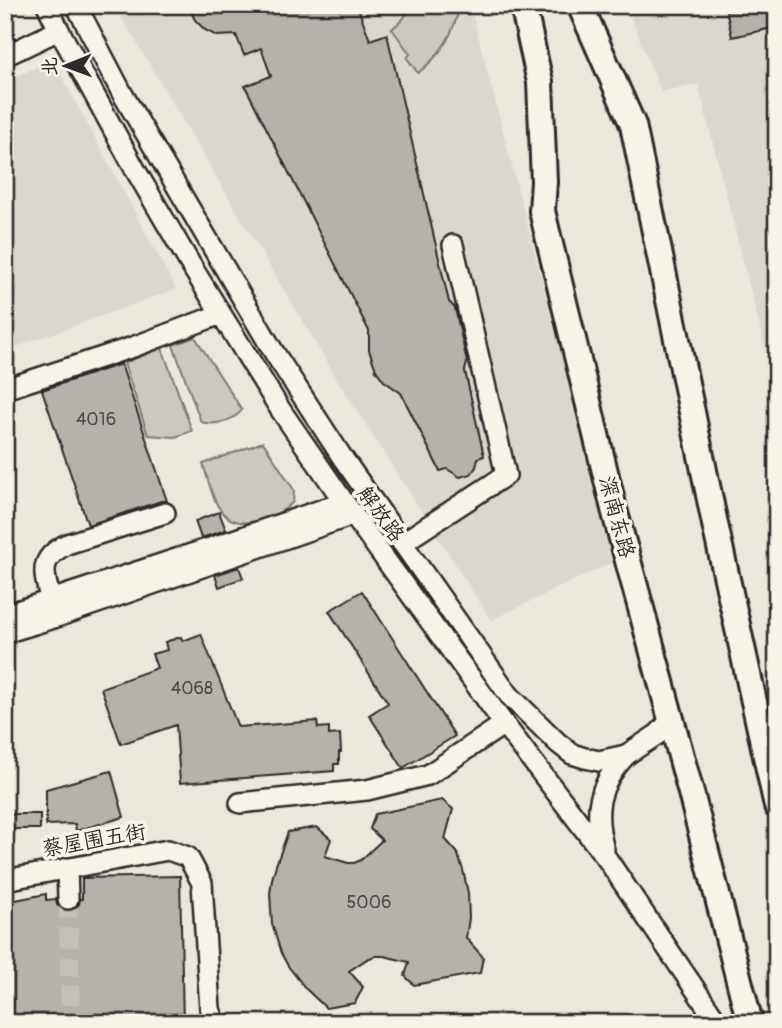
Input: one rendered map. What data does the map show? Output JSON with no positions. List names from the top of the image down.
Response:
{
  "streets": {
    "main road": ["深南东路"],
    "street": ["解放路", "蔡屋围五街"]
  },
  "crossings": [
    ["解放路", "深南东路"]
  ],
  "house_numbers": ["4016", "4068", "5006"],
  "north": "left"
}
